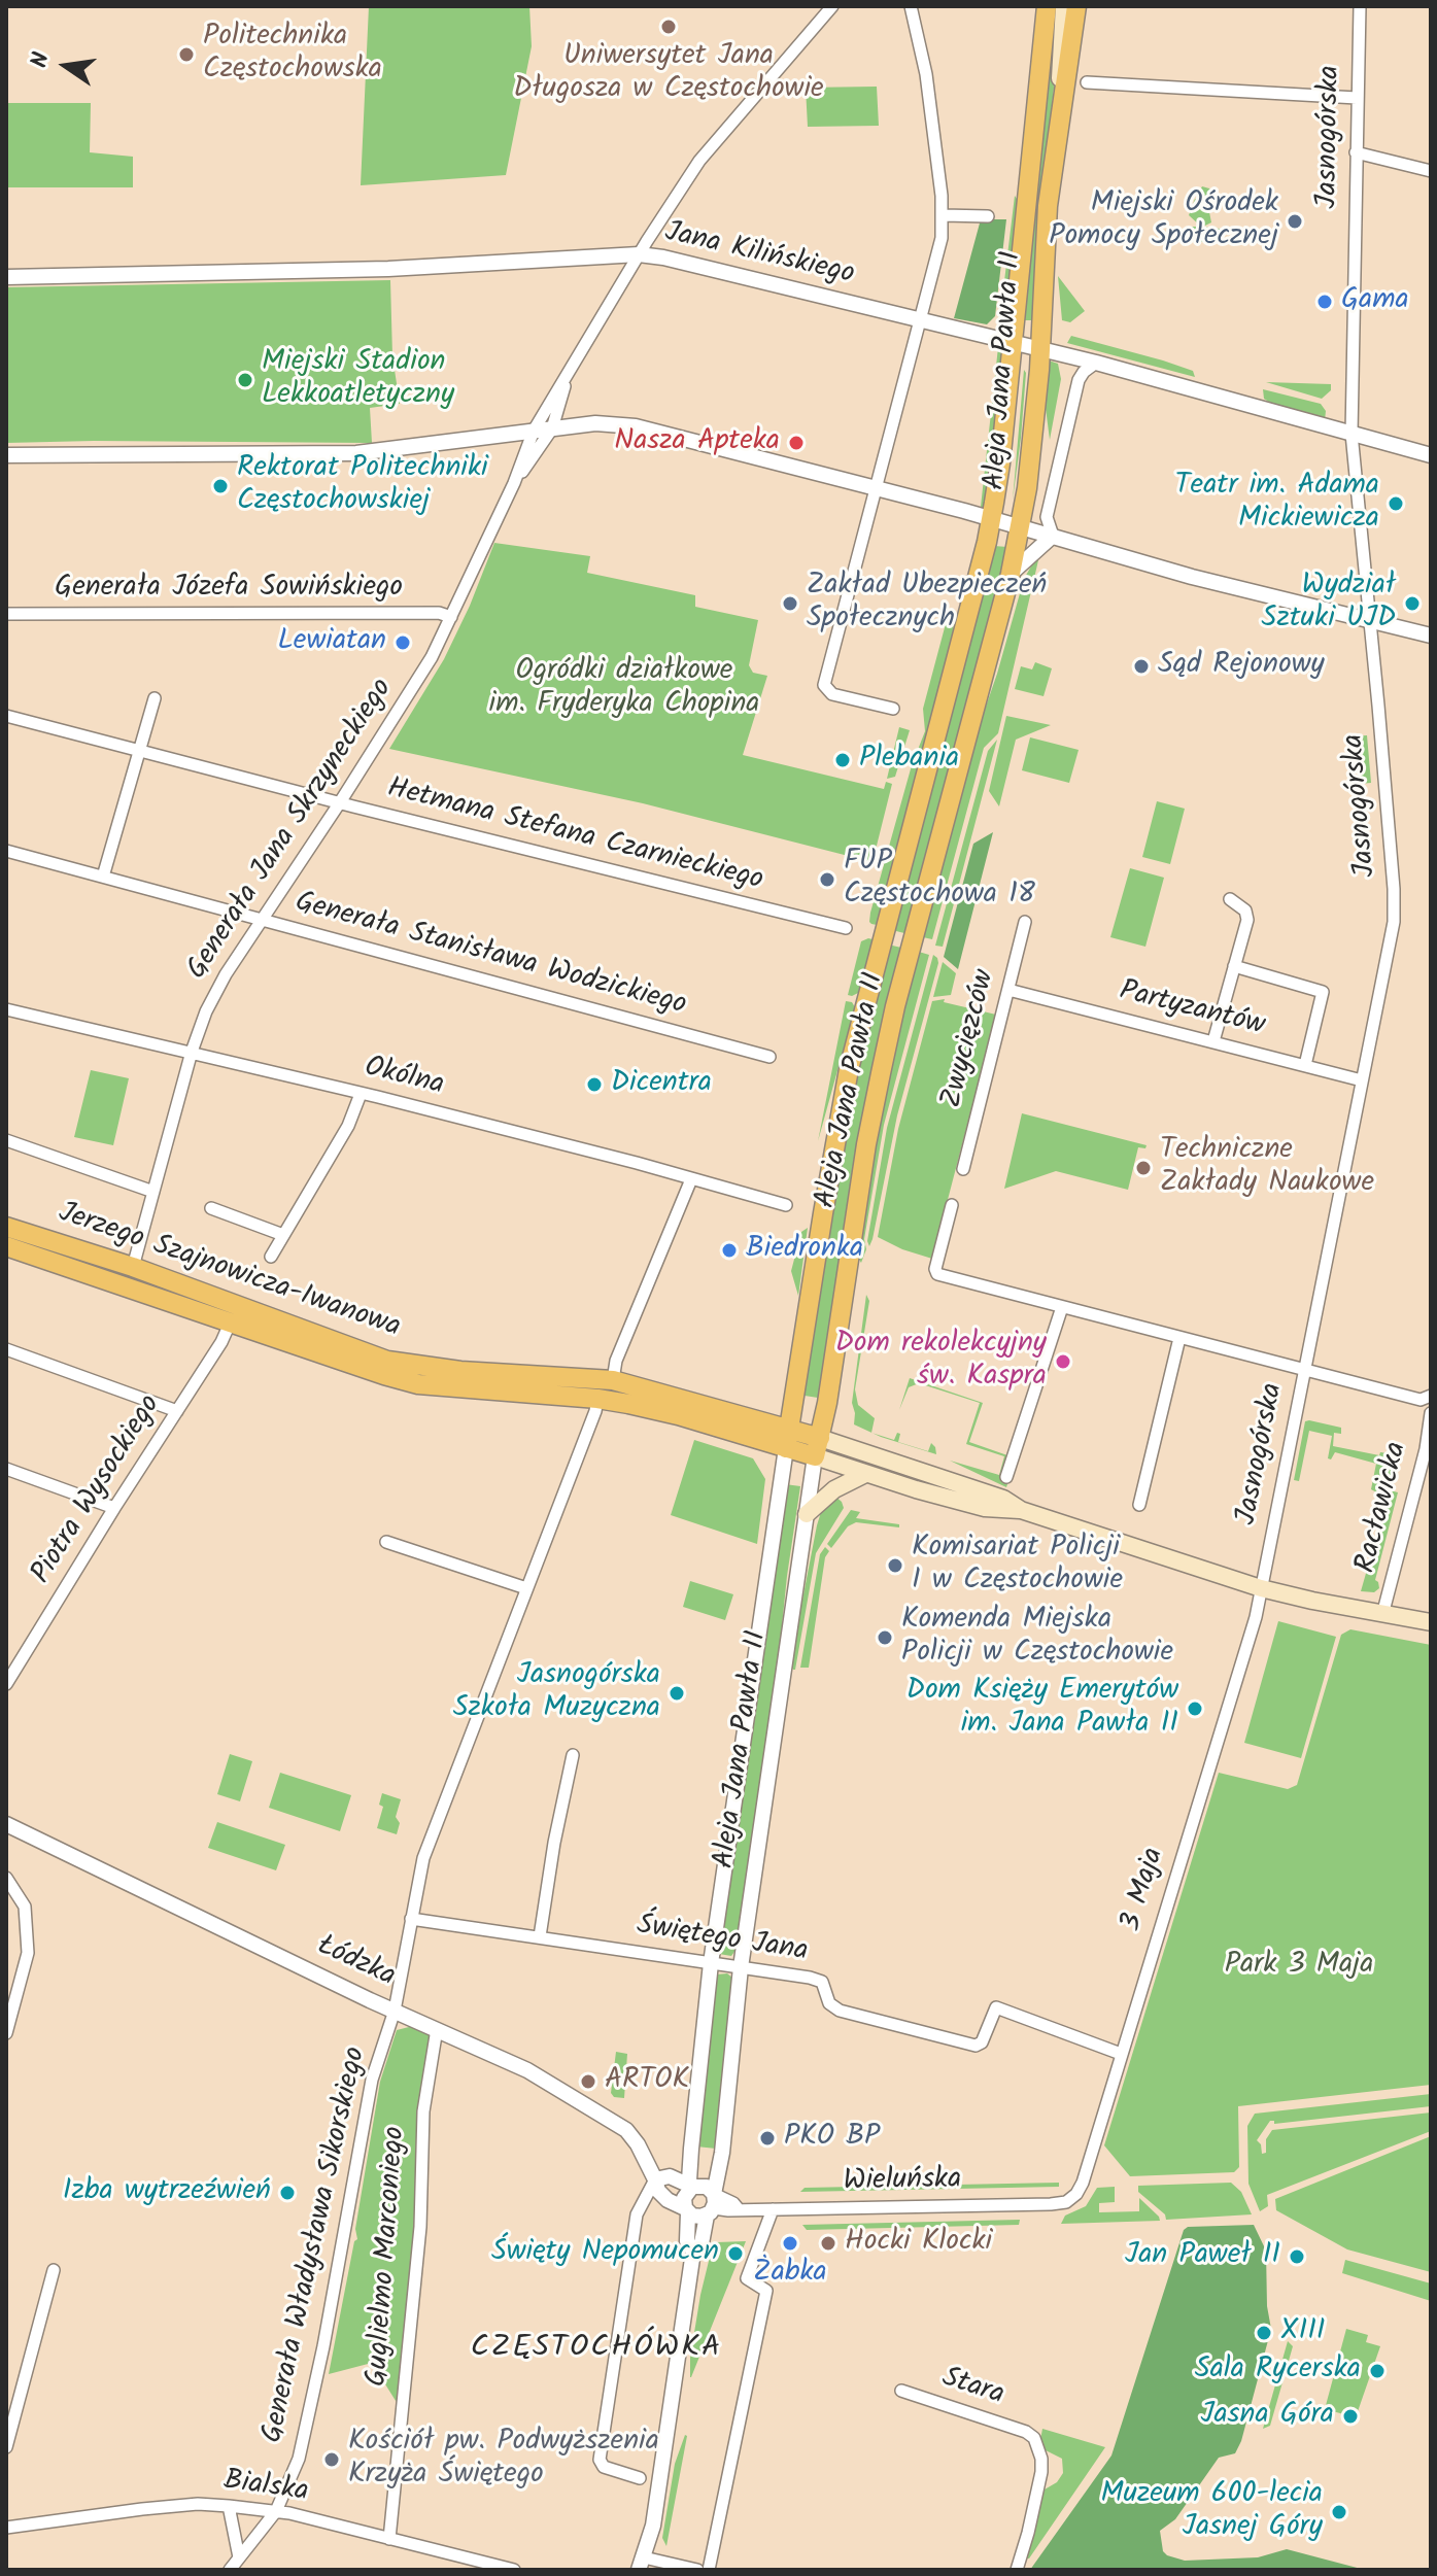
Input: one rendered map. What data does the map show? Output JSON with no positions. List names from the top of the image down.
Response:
{
  "streets": {
    "main road": ["Aleja Jana Pawła II", "Jerzego Szajnowicza-Iwanowa"],
    "street": [
      "Jasnogórska",
      "Jana Kilińskiego",
      "Generała Józefa Sowińskiego",
      "Generała Jana Skrzyneckiego",
      "Hetmana Stefana Czarnieckiego",
      "Generała Stanisława Wodzickiego",
      "Partyzantów",
      "Zwycięzców",
      "Okólna",
      "Piotra Wysockiego",
      "Racławicka",
      "3 Maja",
      "Świętego Jana",
      "Łódzka",
      "Wieluńska",
      "Generała Władysława Sikorskiego",
      "Guglielmo Marconiego",
      "Stara",
      "Bialska"
    ]
  },
  "crossings": [
    ["Jasnogórska", "Jana Kilińskiego"],
    ["Jasnogórska", "Partyzantów"],
    ["Jasnogórska", "3 Maja"],
    ["Jana Kilińskiego", "Aleja Jana Pawła II"],
    ["Aleja Jana Pawła II", "Jerzego Szajnowicza-Iwanowa"],
    ["Aleja Jana Pawła II", "Świętego Jana"],
    ["Aleja Jana Pawła II", "Łódzka"],
    ["Aleja Jana Pawła II", "Wieluńska"],
    ["Generała Józefa Sowińskiego", "Generała Jana Skrzyneckiego"],
    ["Generała Jana Skrzyneckiego", "Hetmana Stefana Czarnieckiego"],
    ["Generała Jana Skrzyneckiego", "Generała Stanisława Wodzickiego"],
    ["Generała Jana Skrzyneckiego", "Okólna"],
    ["Generała Jana Skrzyneckiego", "Jerzego Szajnowicza-Iwanowa"],
    ["Partyzantów", "Zwycięzców"],
    ["Jerzego Szajnowicza-Iwanowa", "Piotra Wysockiego"],
    ["Jerzego Szajnowicza-Iwanowa", "Generała Władysława Sikorskiego"],
    ["3 Maja", "Świętego Jana"],
    ["3 Maja", "Wieluńska"],
    ["Świętego Jana", "Generała Władysława Sikorskiego"],
    ["Łódzka", "Wieluńska"],
    ["Łódzka", "Generała Władysława Sikorskiego"],
    ["Łódzka", "Guglielmo Marconiego"],
    ["Generała Władysława Sikorskiego", "Bialska"],
    ["Guglielmo Marconiego", "Bialska"]
  ],
  "districts": ["CZĘSTOCHÓWKA"],
  "parks": ["Ogródki działkowe im. Fryderyka Chopina", "Park 3 Maja"],
  "places": [
    "Uniwersytet Jana Długosza w Częstochowie",
    "Politechnika Częstochowska",
    "Miejski Ośrodek Pomocy Społecznej",
    "Gama",
    "Miejski Stadion Lekkoatletyczny",
    "Nasza Apteka",
    "Rektorat Politechniki Częstochowskiej",
    "Teatr im. Adama Mickiewicza",
    "Zakład Ubezpieczeń Społecznych",
    "Wydział Sztuki UJD",
    "Lewiatan",
    "Sąd Rejonowy",
    "Plebania",
    "FUP Częstochowa 18",
    "Dicentra",
    "Techniczne Zakłady Naukowe",
    "Biedronka",
    "Dom rekolekcyjny św. Kaspra",
    "Komisariat Policji I w Częstochowie",
    "Komenda Miejska Policji w Częstochowie",
    "Jasnogórska Szkoła Muzyczna",
    "Dom Księży Emerytów im. Jana Pawła II",
    "ARTOK",
    "PKO BP",
    "Izba wytrzeźwień",
    "Żabka",
    "Hocki Klocki",
    "Święty Nepomucen",
    "Jan Paweł II",
    "XIII",
    "Sala Rycerska",
    "Jasna Góra",
    "Kościół pw. Podwyższenia Krzyża Świętego",
    "Muzeum 600-lecia Jasnej Góry"
  ],
  "north": "left"
}
